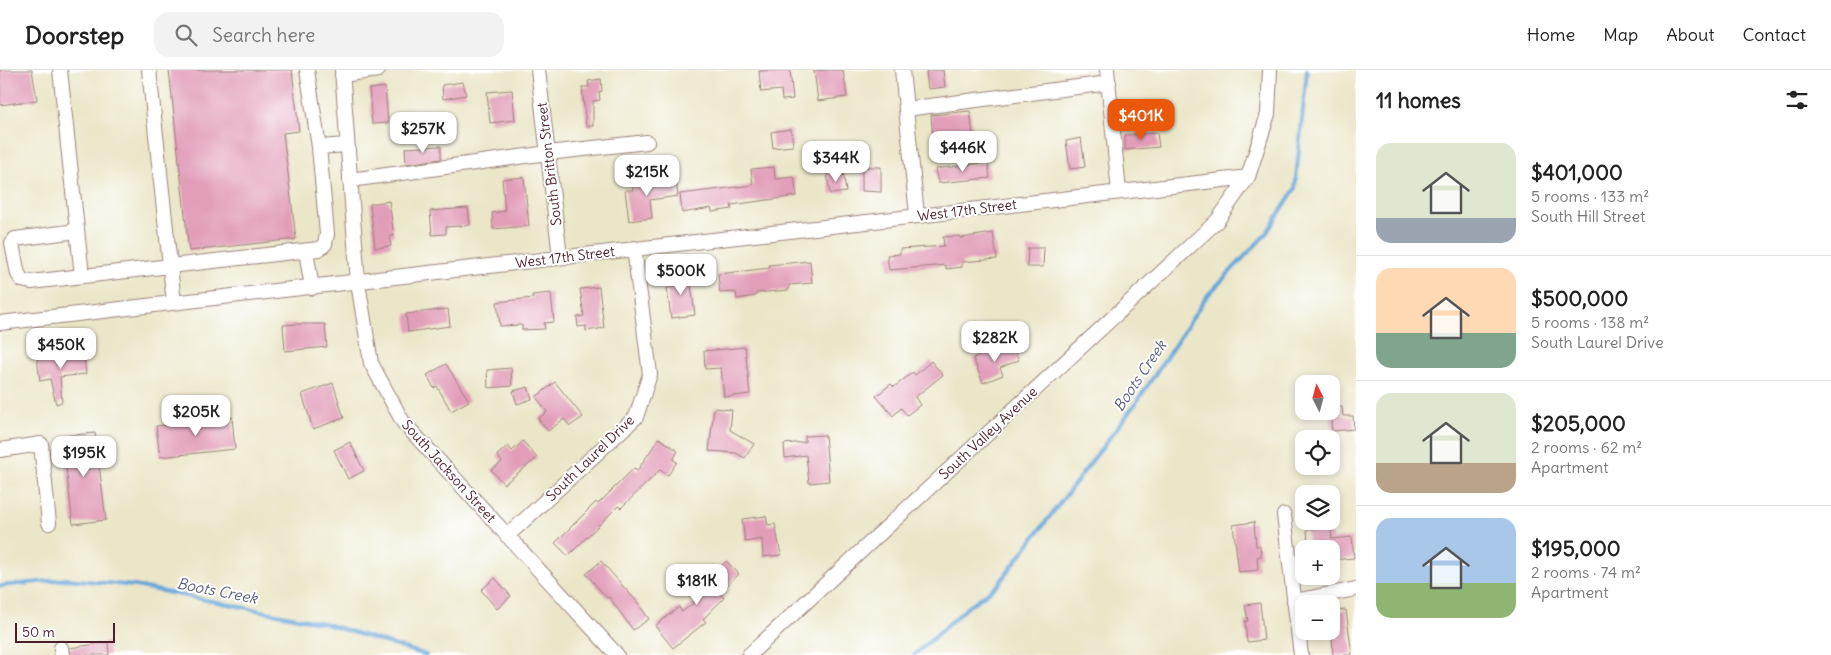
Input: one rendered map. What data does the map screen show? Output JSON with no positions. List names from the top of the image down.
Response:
{
  "streets": {
    "street": [
      "South Britton Street",
      "West 17th Street",
      "South Valley Avenue",
      "South Laurel Drive",
      "South Jackson Street"
    ]
  },
  "crossings": [
    ["South Britton Street", "West 17th Street"],
    ["West 17th Street", "South Valley Avenue"],
    ["West 17th Street", "South Laurel Drive"],
    ["West 17th Street", "South Jackson Street"],
    ["South Laurel Drive", "South Jackson Street"]
  ],
  "water": ["Boots Creek"],
  "scale_bar": "50 m",
  "north": "top",
  "page": {
    "header": "Doorstep",
    "search": "Search here",
    "nav": [
      "Home",
      "Map",
      "About",
      "Contact"
    ],
    "heading": "11 homes",
    "price": [
      "$401K",
      "$257K",
      "$446K",
      "$344K",
      "$215K",
      "$500K",
      "$282K",
      "$450K",
      "$205K",
      "$195K",
      "$181K"
    ],
    "list": [
      {
        "name": "$401,000",
        "note": "5 rooms · 133 m² · South Hill Street"
      },
      {
        "name": "$500,000",
        "note": "5 rooms · 138 m² · South Laurel Drive"
      },
      {
        "name": "$205,000",
        "note": "2 rooms · 62 m² · Apartment"
      },
      {
        "name": "$195,000",
        "note": "2 rooms · 74 m² · Apartment"
      }
    ],
    "map_buttons": ["+", "−"],
    "scale": "50 m"
  }
}
